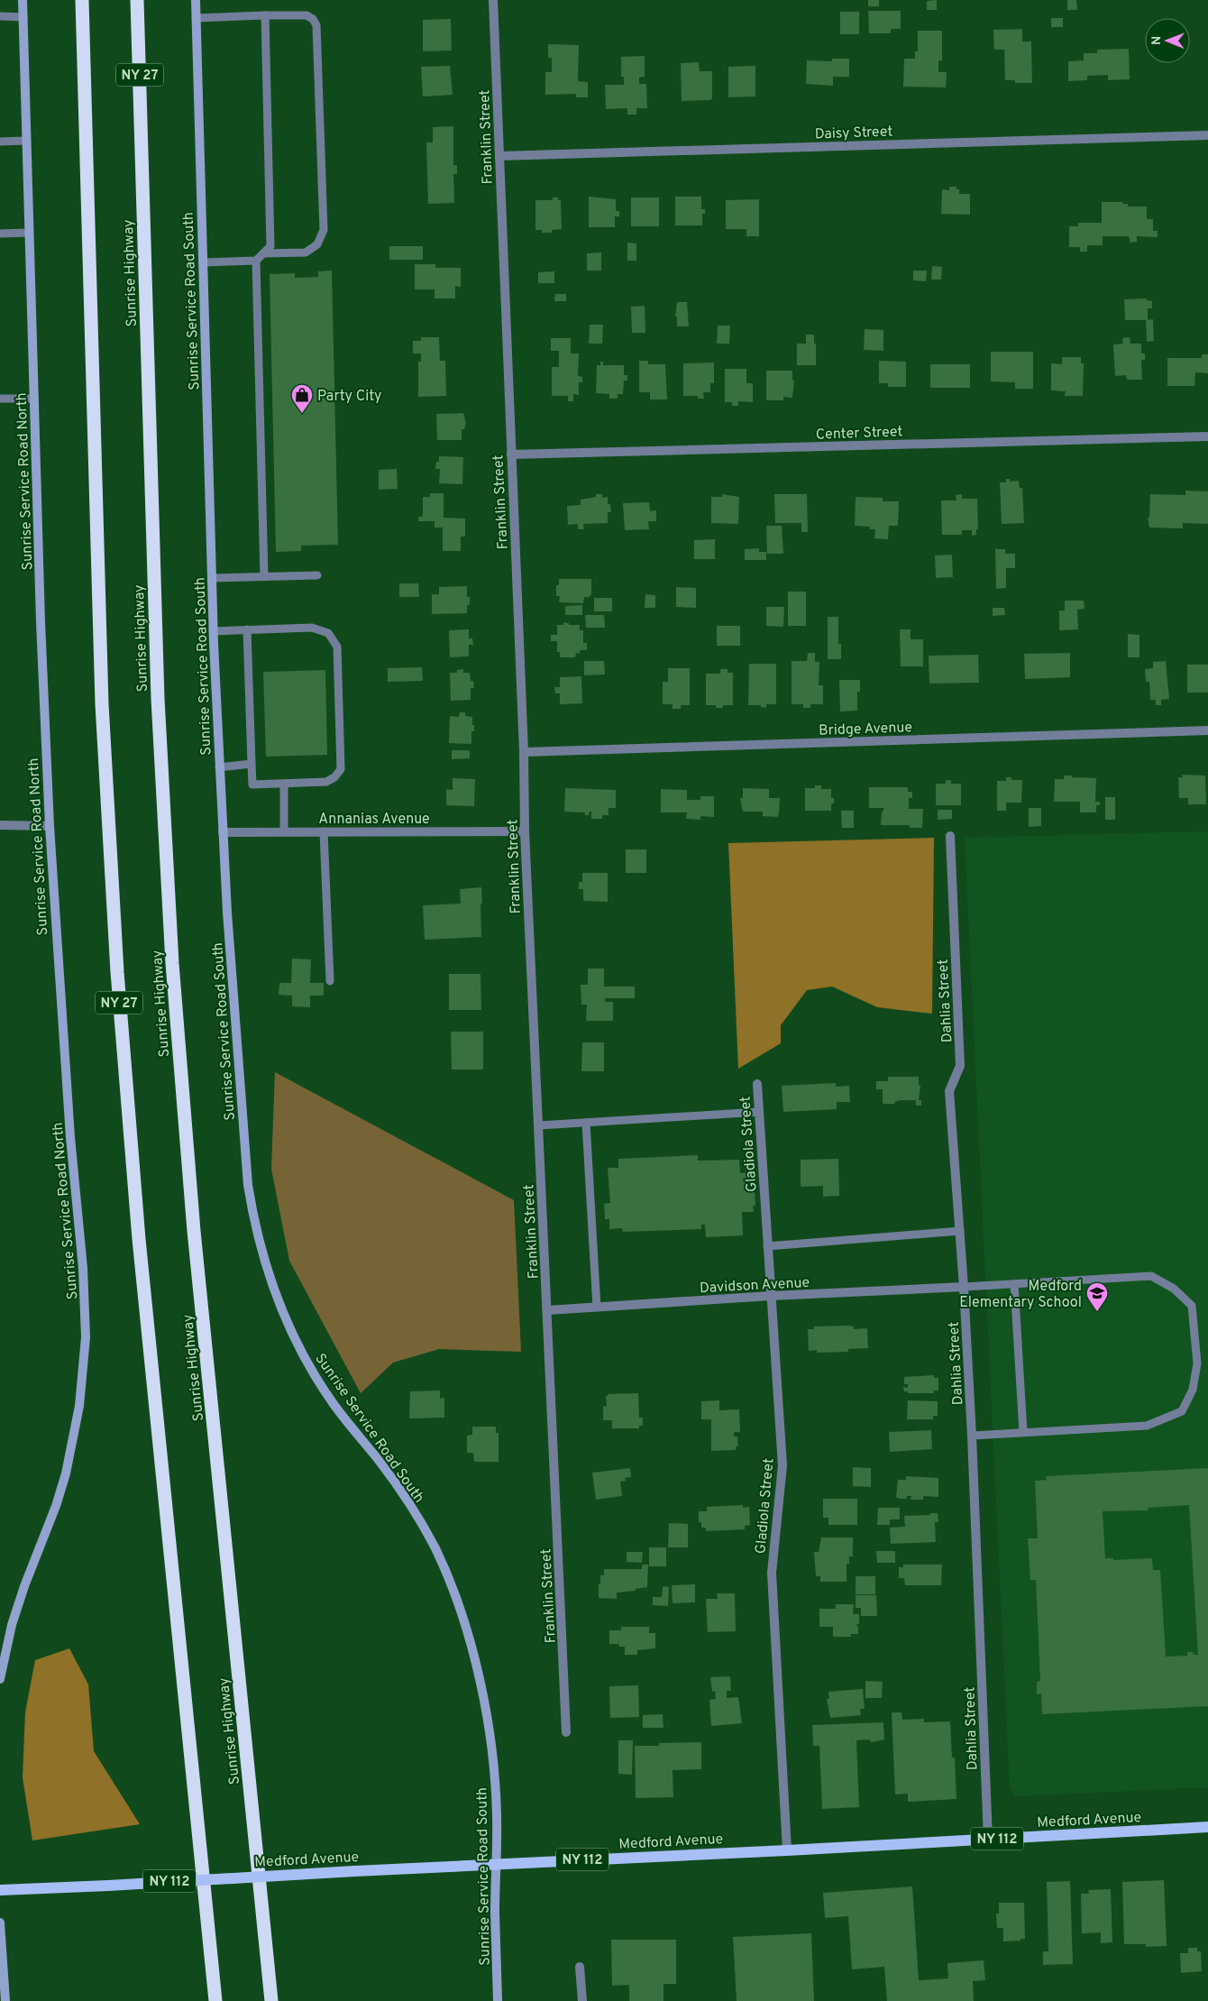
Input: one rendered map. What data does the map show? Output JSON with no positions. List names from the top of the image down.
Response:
{
  "streets": {
    "highway": ["NY 27", "Sunrise Highway"],
    "main road": [
      "Sunrise Service Road South",
      "Sunrise Service Road North",
      "Medford Avenue",
      "NY 112"
    ],
    "street": [
      "Daisy Street",
      "Franklin Street",
      "Center Street",
      "Bridge Avenue",
      "Annanias Avenue",
      "Dahlia Street",
      "Gladiola Street",
      "Davidson Avenue"
    ]
  },
  "crossings": [
    ["Daisy Street", "Franklin Street"],
    ["Franklin Street", "Center Street"],
    ["Franklin Street", "Bridge Avenue"],
    ["Franklin Street", "Annanias Avenue"],
    ["Franklin Street", "Davidson Avenue"],
    ["Sunrise Service Road South", "Annanias Avenue"],
    ["Sunrise Service Road South", "Medford Avenue"],
    ["Dahlia Street", "Davidson Avenue"],
    ["Dahlia Street", "Medford Avenue"],
    ["Gladiola Street", "Davidson Avenue"],
    ["Gladiola Street", "Medford Avenue"]
  ],
  "places": {
    "shop": ["Party City"],
    "school or university": ["Medford Elementary School"]
  },
  "north": "left"
}
